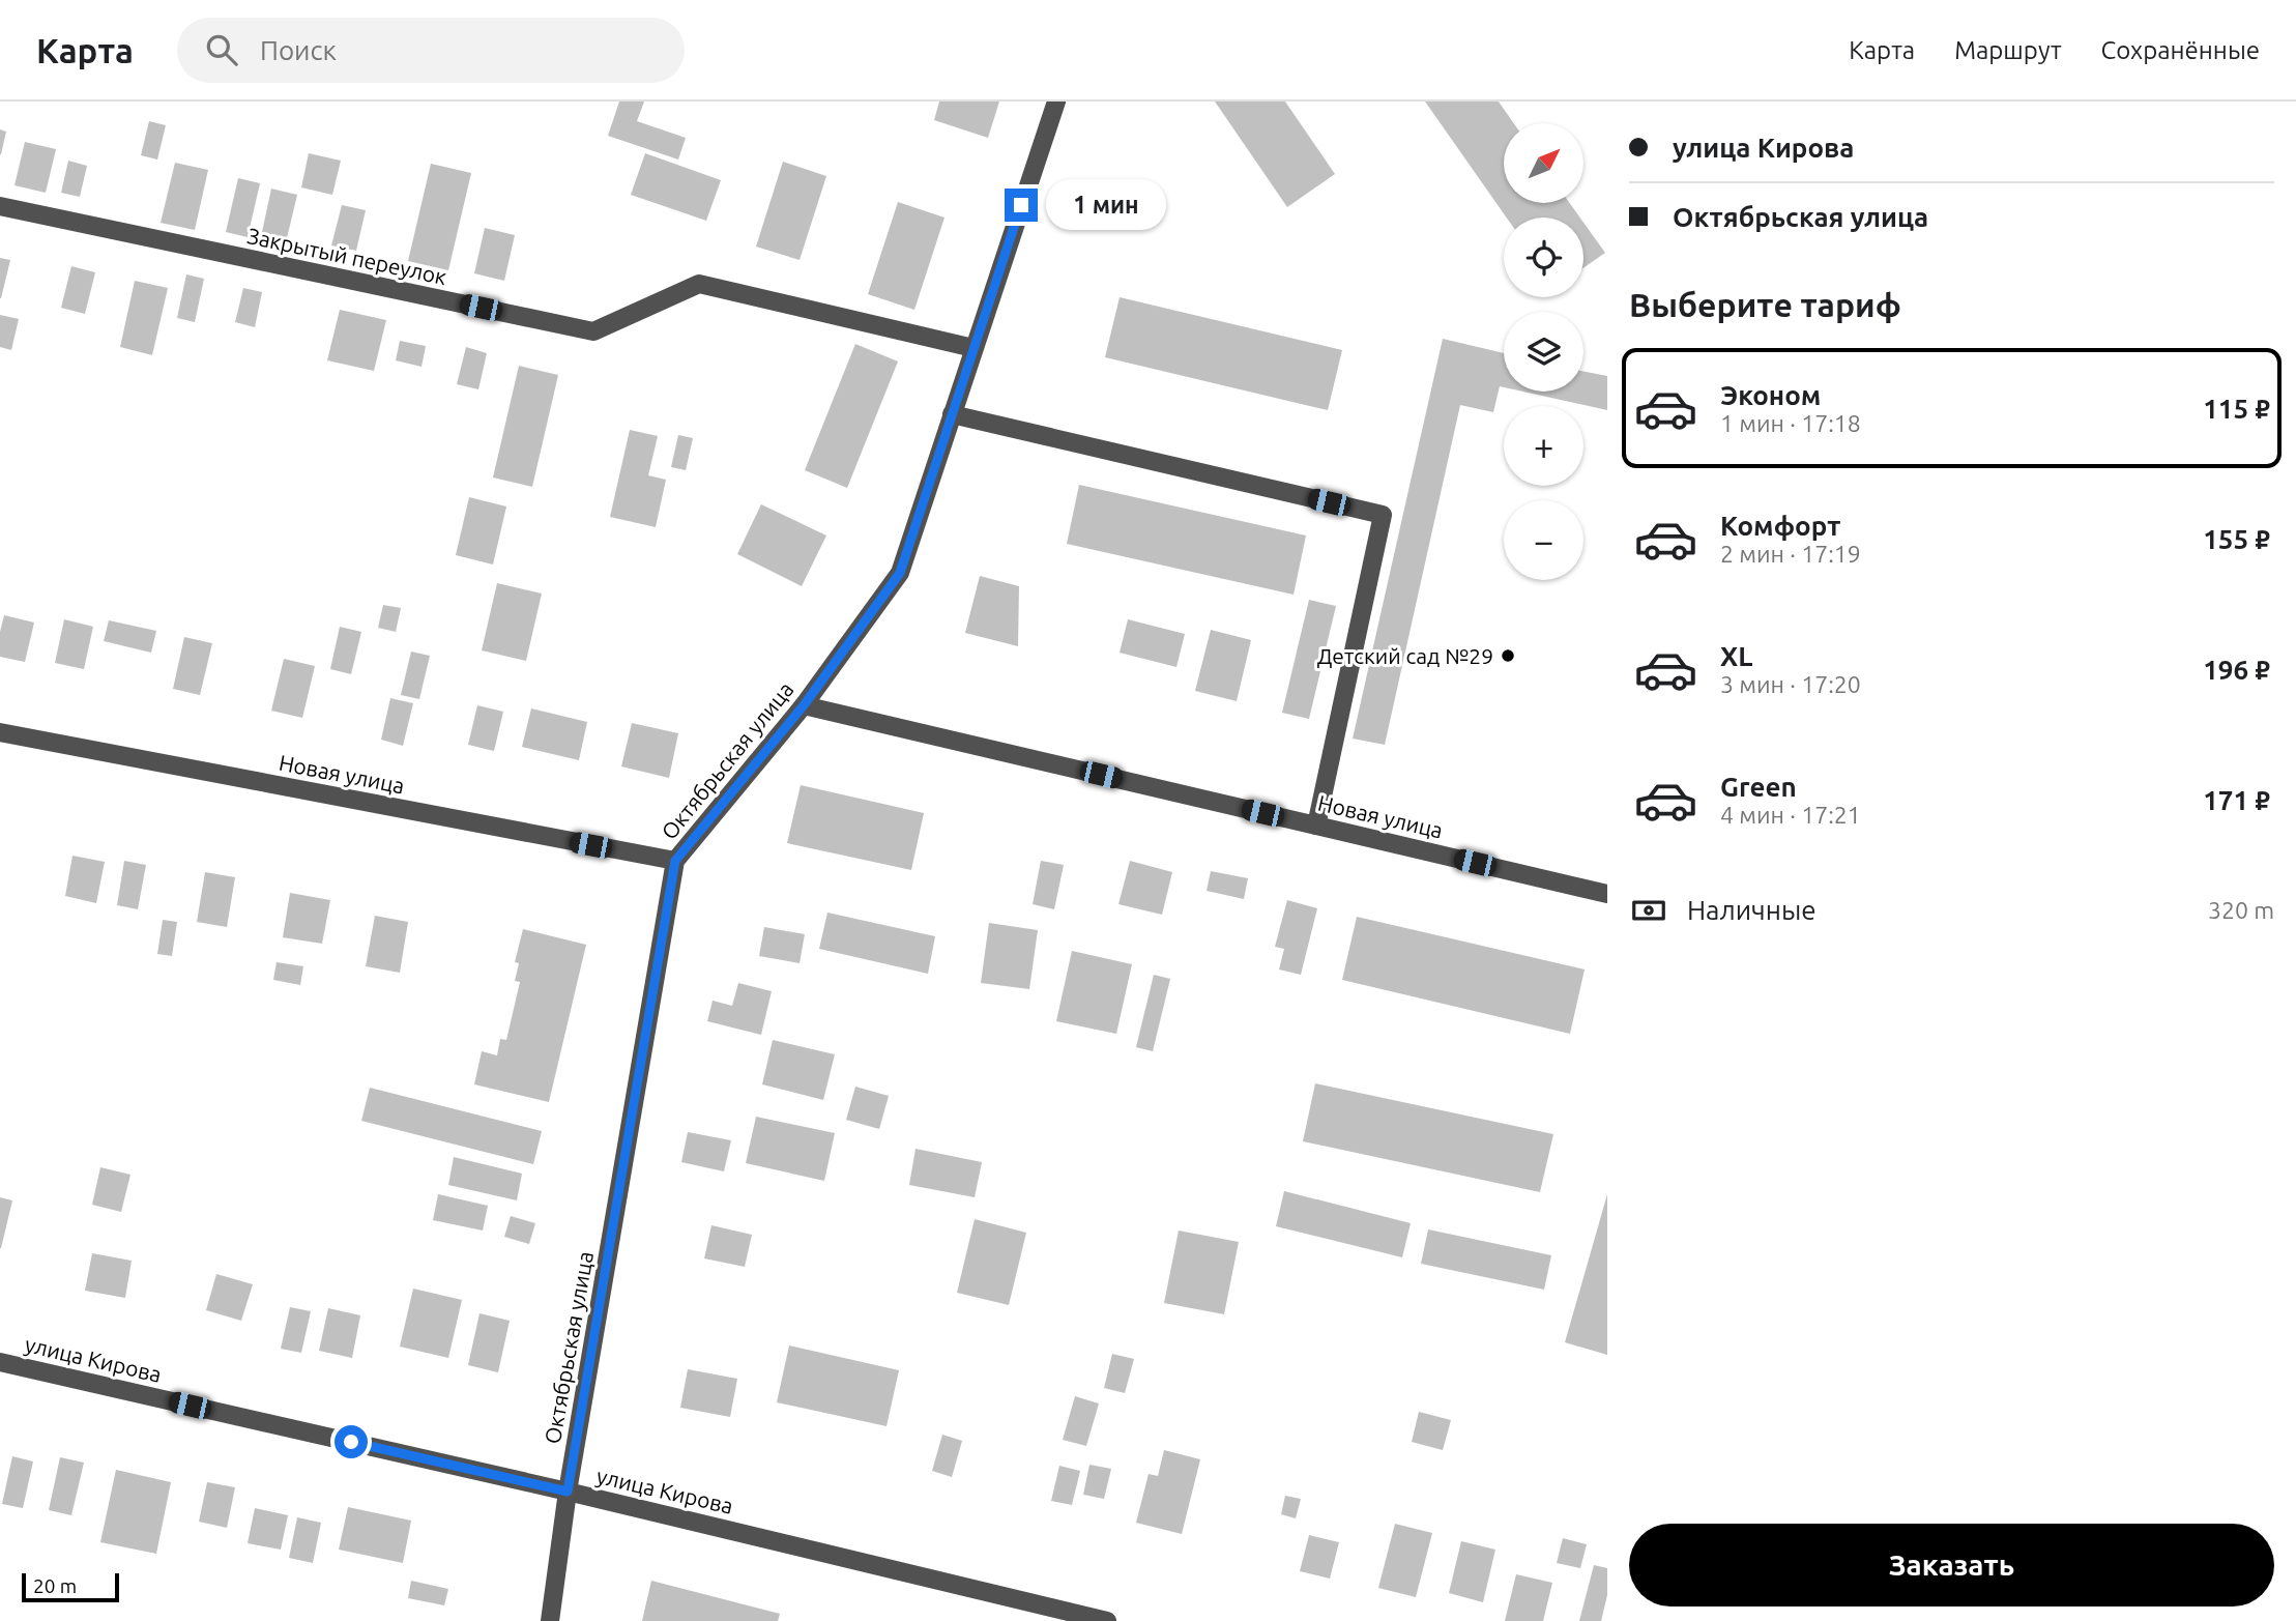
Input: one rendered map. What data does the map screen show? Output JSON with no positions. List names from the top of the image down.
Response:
{
  "streets": {
    "street": [
      "Закрытый переулок",
      "Октябрьская улица",
      "Новая улица",
      "улица Кирова"
    ]
  },
  "crossings": [
    ["Закрытый переулок", "Октябрьская улица"],
    ["Октябрьская улица", "Новая улица"],
    ["Октябрьская улица", "улица Кирова"]
  ],
  "places": ["Детский сад №29"],
  "scale_bar": "20 m",
  "north": "top right",
  "page": {
    "header": "Карта",
    "search": "Поиск",
    "nav": ["Карта", "Маршрут", "Сохранённые"],
    "banner": ["улица Кирова", "Октябрьская улица"],
    "map_buttons": ["+", "−"],
    "bubble": "1 мин",
    "heading": "Выберите тариф",
    "list": [
      {
        "name": "Эконом",
        "note": "1 мин · 17:18",
        "value": "115 ₽"
      },
      {
        "name": "Комфорт",
        "note": "2 мин · 17:19",
        "value": "155 ₽"
      },
      {
        "name": "XL",
        "note": "3 мин · 17:20",
        "value": "196 ₽"
      },
      {
        "name": "Green",
        "note": "4 мин · 17:21",
        "value": "171 ₽"
      }
    ],
    "pay": ["Наличные", "320 m"],
    "buttons": "Заказать",
    "scale": "20 m"
  }
}
